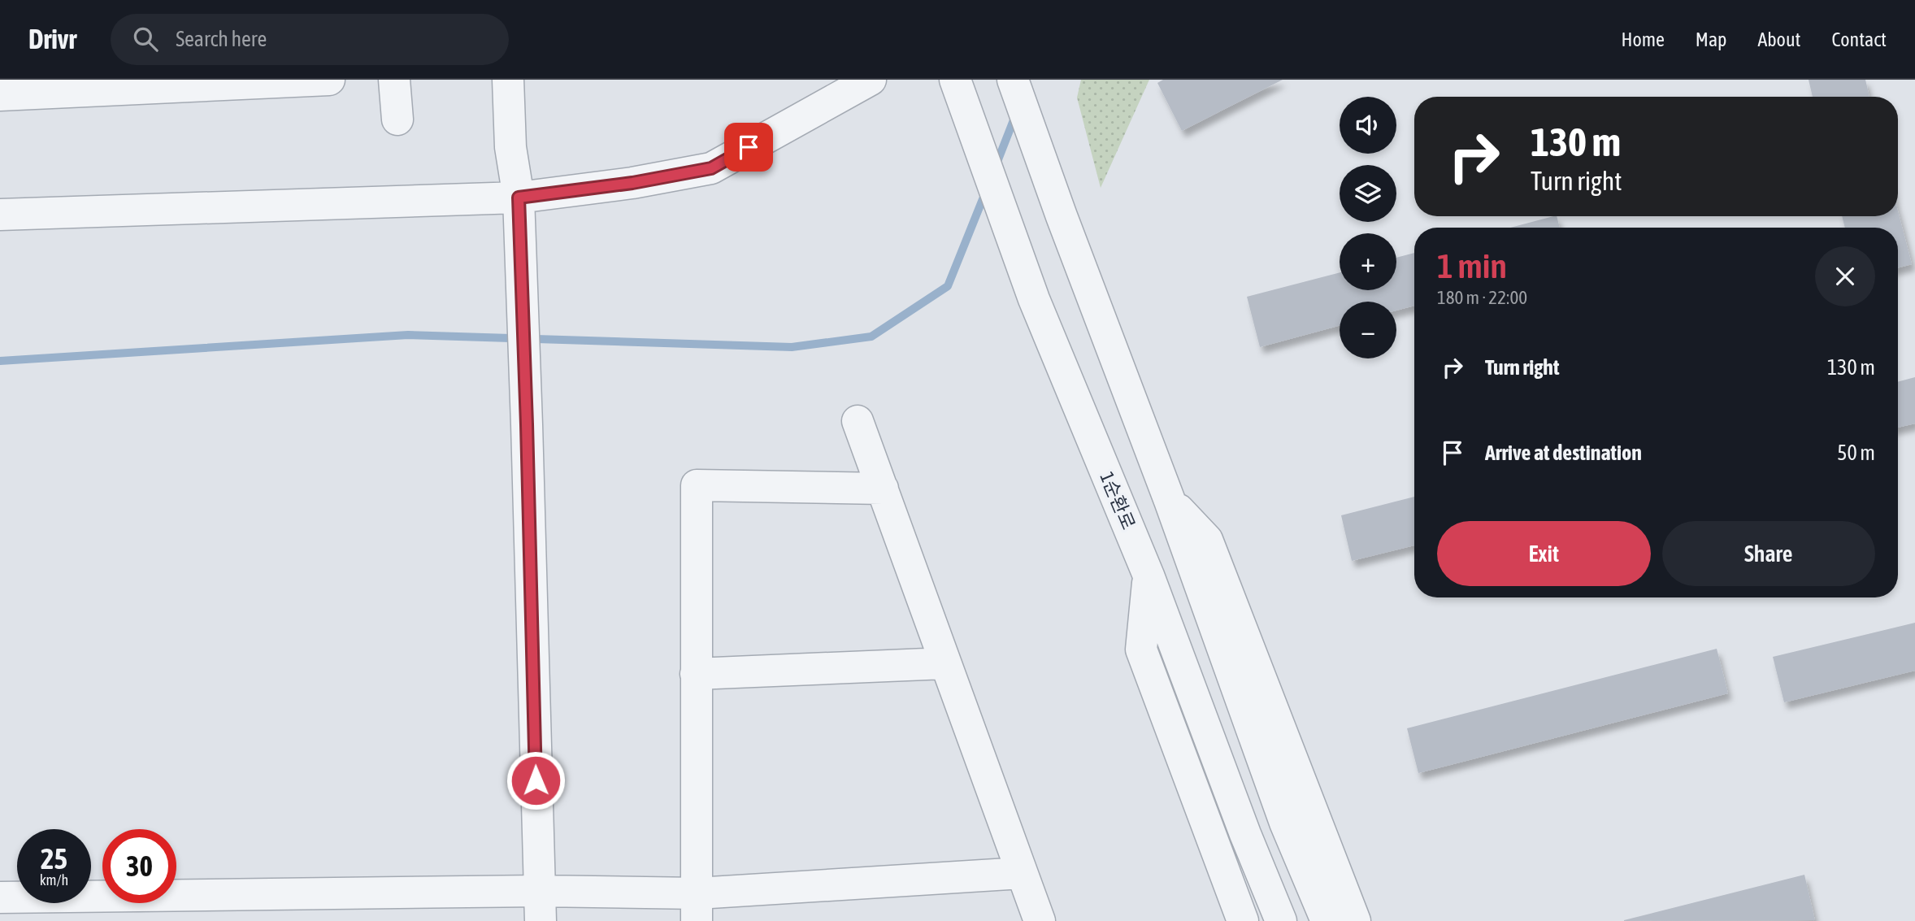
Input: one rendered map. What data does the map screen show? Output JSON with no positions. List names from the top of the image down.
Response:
{
  "streets": {
    "street": ["1순환로"]
  },
  "page": {
    "header": "Drivr",
    "search": "Search here",
    "nav": [
      "Home",
      "Map",
      "About",
      "Contact"
    ],
    "map_buttons": ["+", "−"],
    "turn": ["130 m", "Turn right"],
    "heading": ["1 min", "180 m · 22:00"],
    "list": [
      {
        "name": "Turn right",
        "value": "130 m"
      },
      {
        "name": "Arrive at destination",
        "value": "50 m"
      }
    ],
    "buttons": ["Exit", "Share"],
    "speed": "25 km/h",
    "limit": "30"
  }
}
